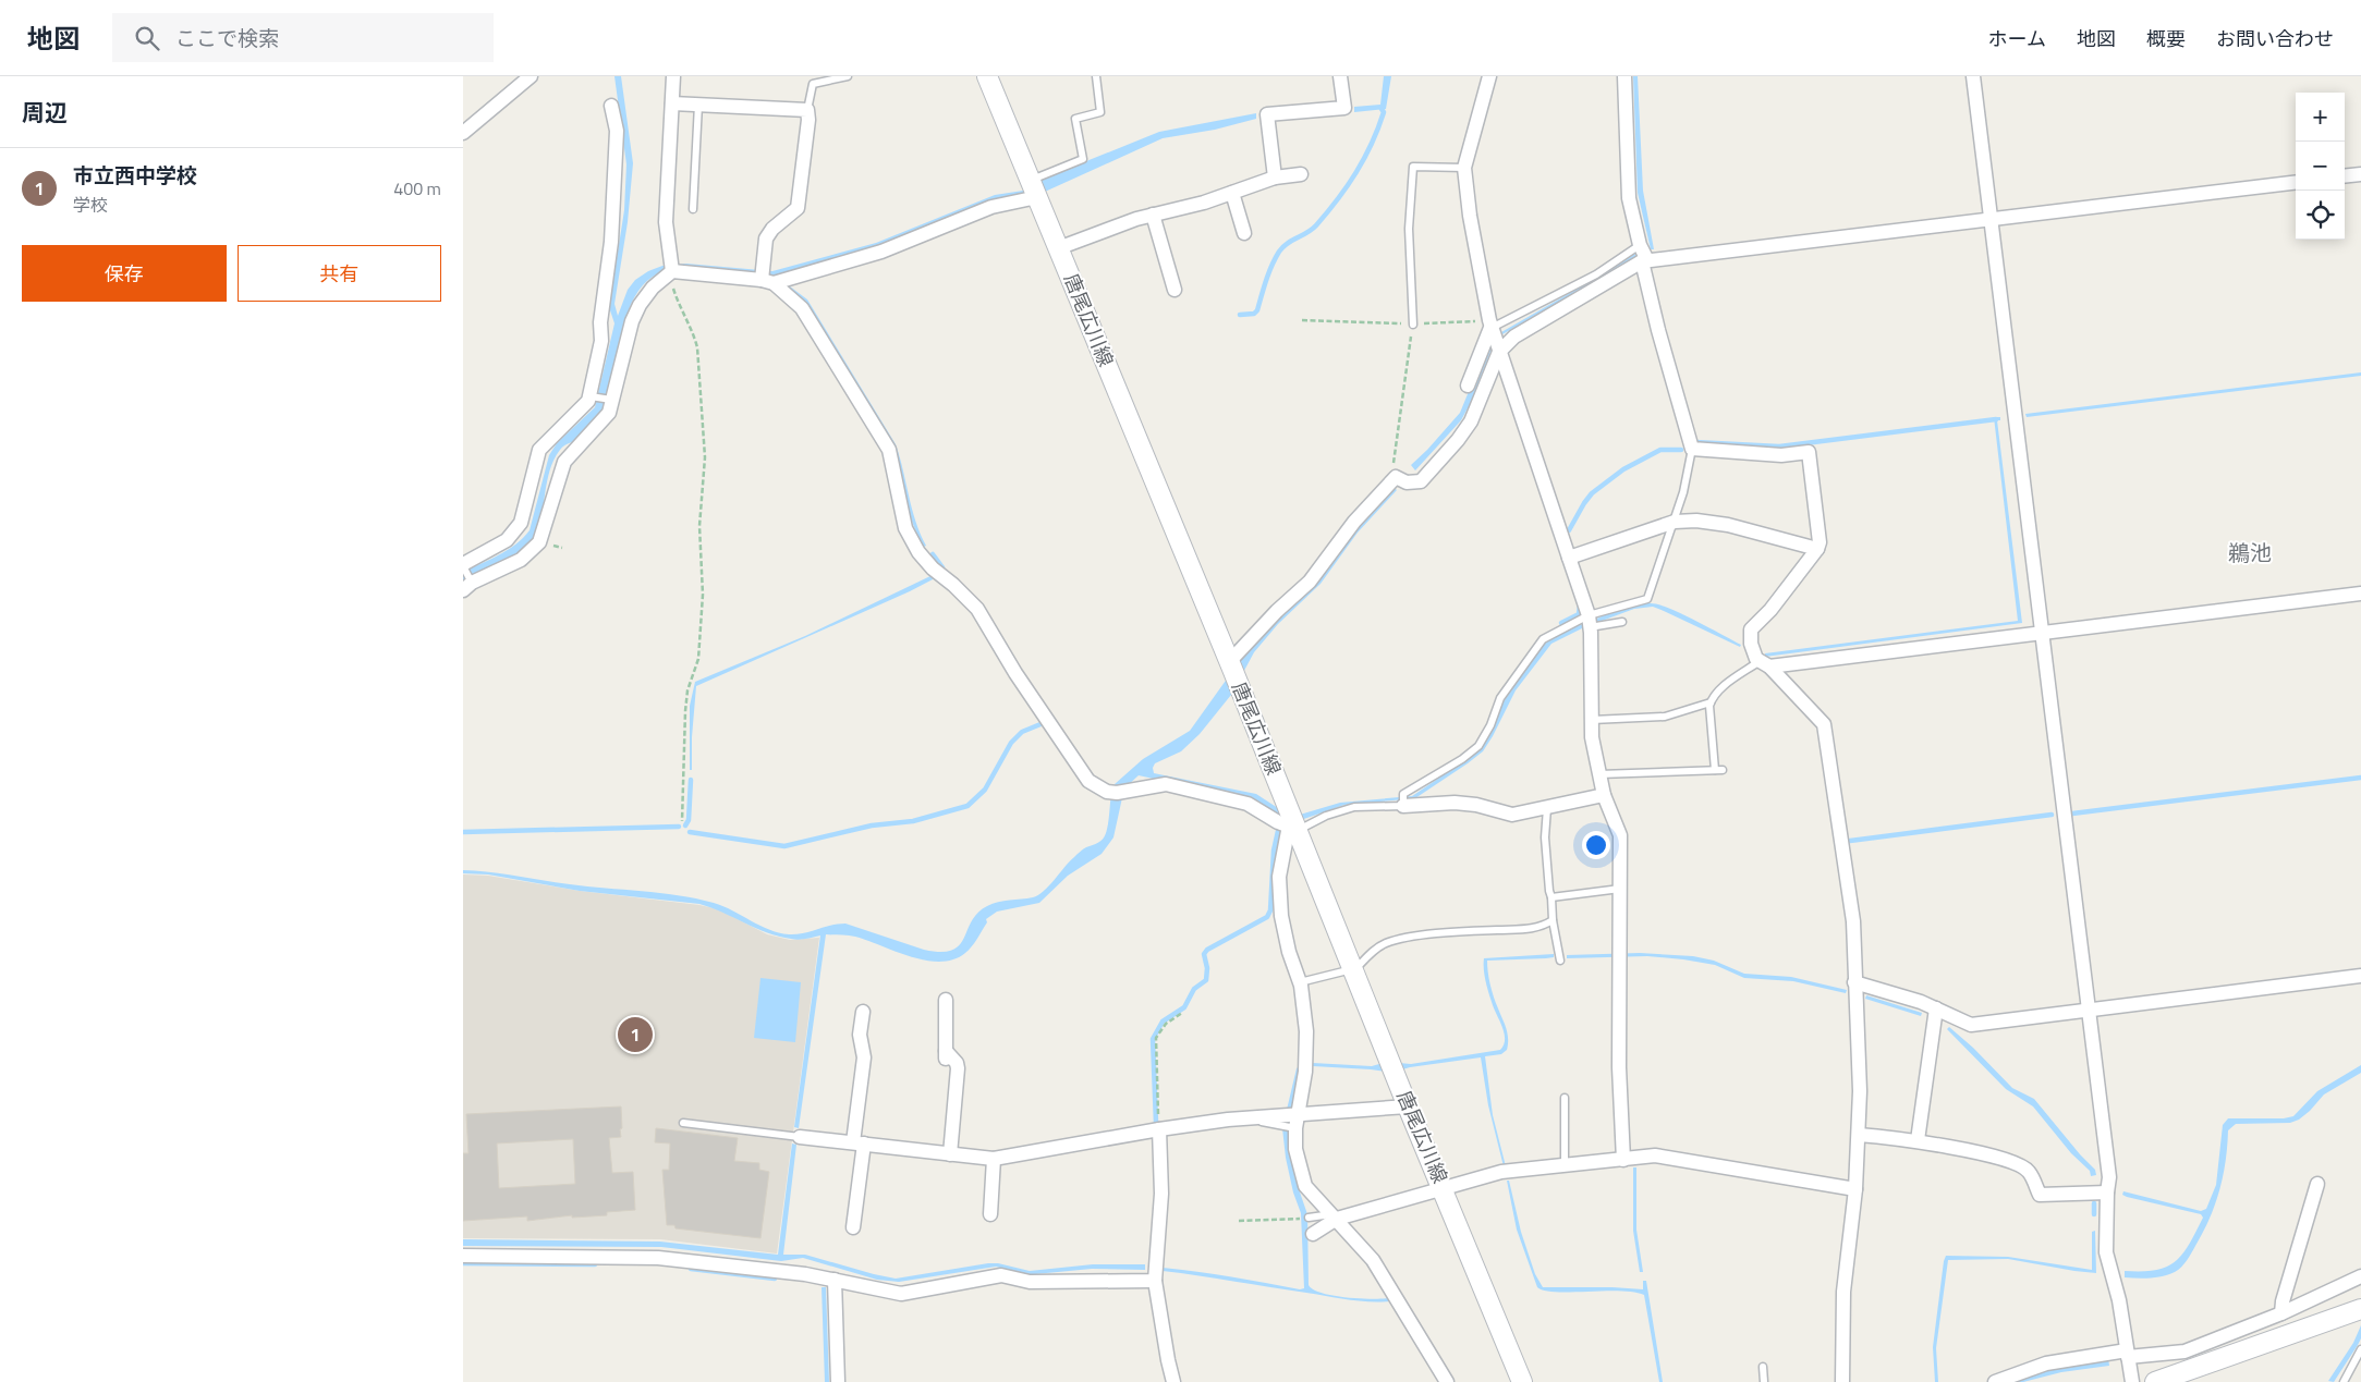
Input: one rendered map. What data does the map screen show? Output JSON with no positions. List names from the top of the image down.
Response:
{
  "streets": {
    "main road": ["唐尾広川線"]
  },
  "districts": ["鵜池"],
  "page": {
    "header": "地図",
    "search": "ここで検索",
    "nav": [
      "ホーム",
      "地図",
      "概要",
      "お問い合わせ"
    ],
    "heading": "周辺",
    "map_buttons": ["+", "−"],
    "list": [
      {
        "mark": "1",
        "name": "市立西中学校",
        "note": "学校",
        "value": "400 m"
      }
    ],
    "buttons": ["保存", "共有"],
    "pins": "1"
  }
}
